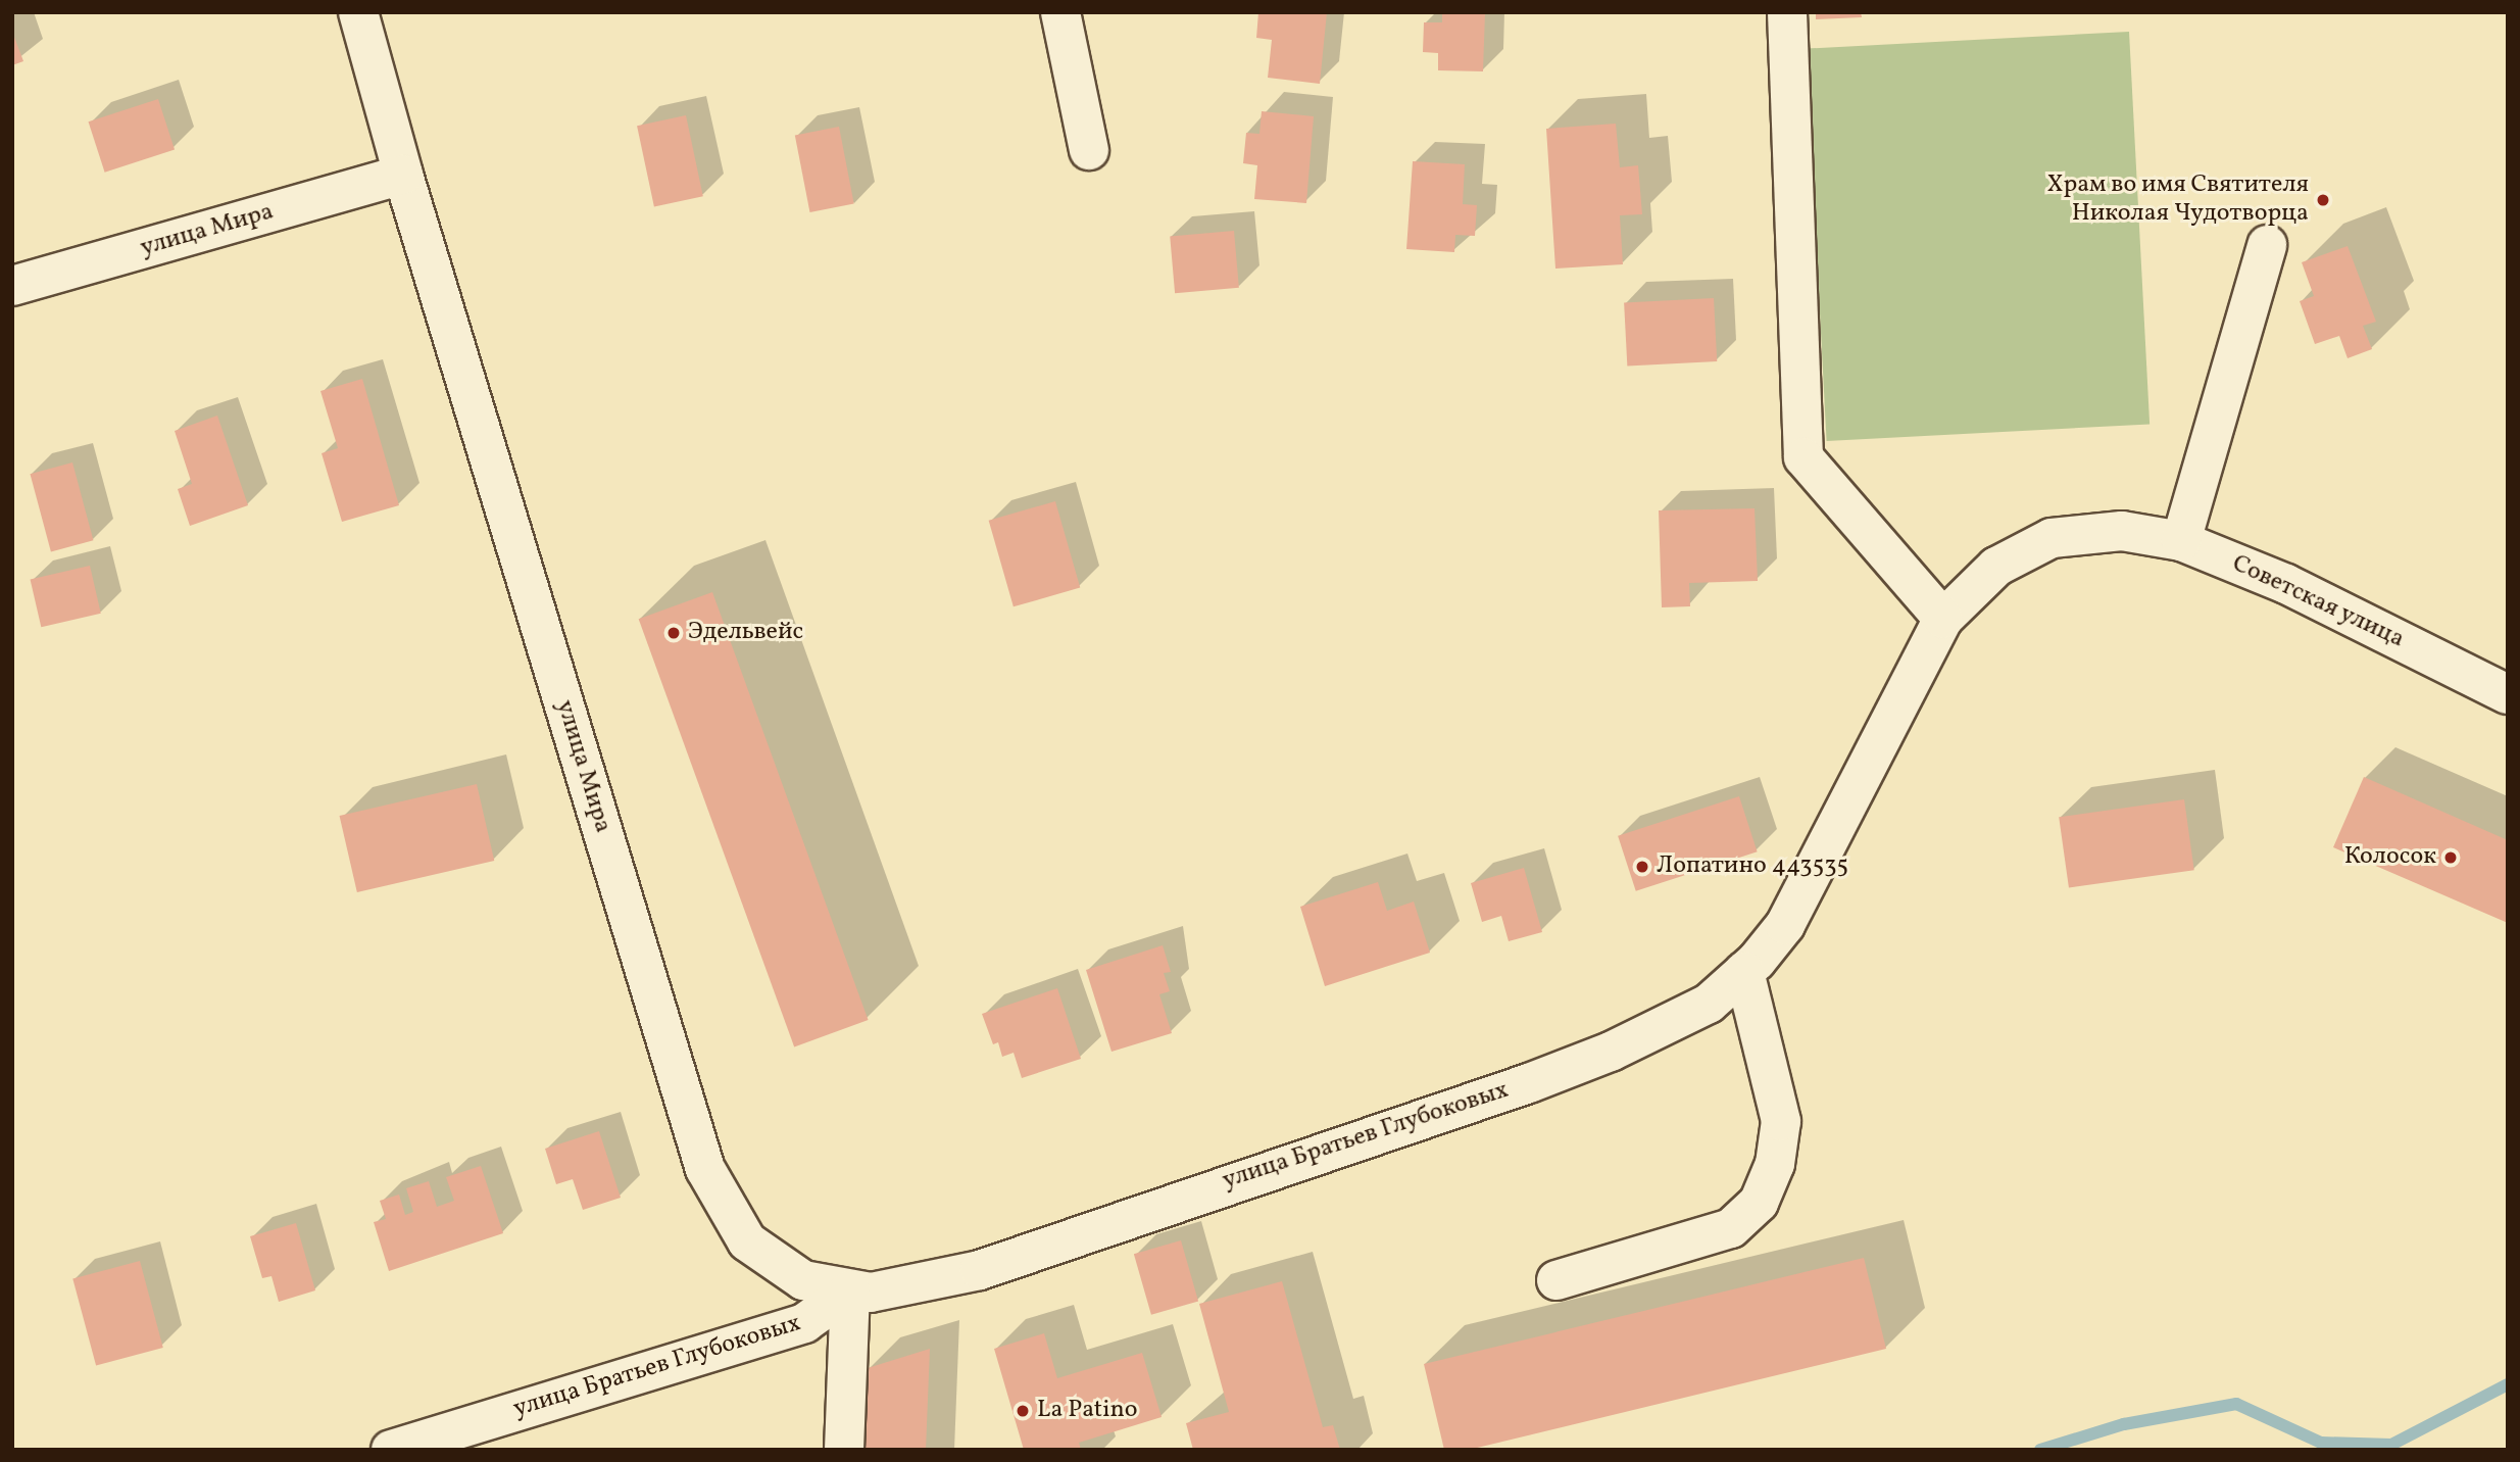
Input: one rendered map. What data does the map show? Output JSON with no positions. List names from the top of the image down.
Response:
{
  "streets": {
    "street": ["улица Мира", "Советская улица", "улица Братьев Глубоковых"]
  },
  "crossings": [
    ["улица Мира", "улица Братьев Глубоковых"],
    ["Советская улица", "улица Братьев Глубоковых"]
  ],
  "places": [
    "Храм во имя Святителя Николая Чудотворца",
    "Эдельвейс",
    "Колосок",
    "Лопатино 443535",
    "La Patino"
  ]
}
